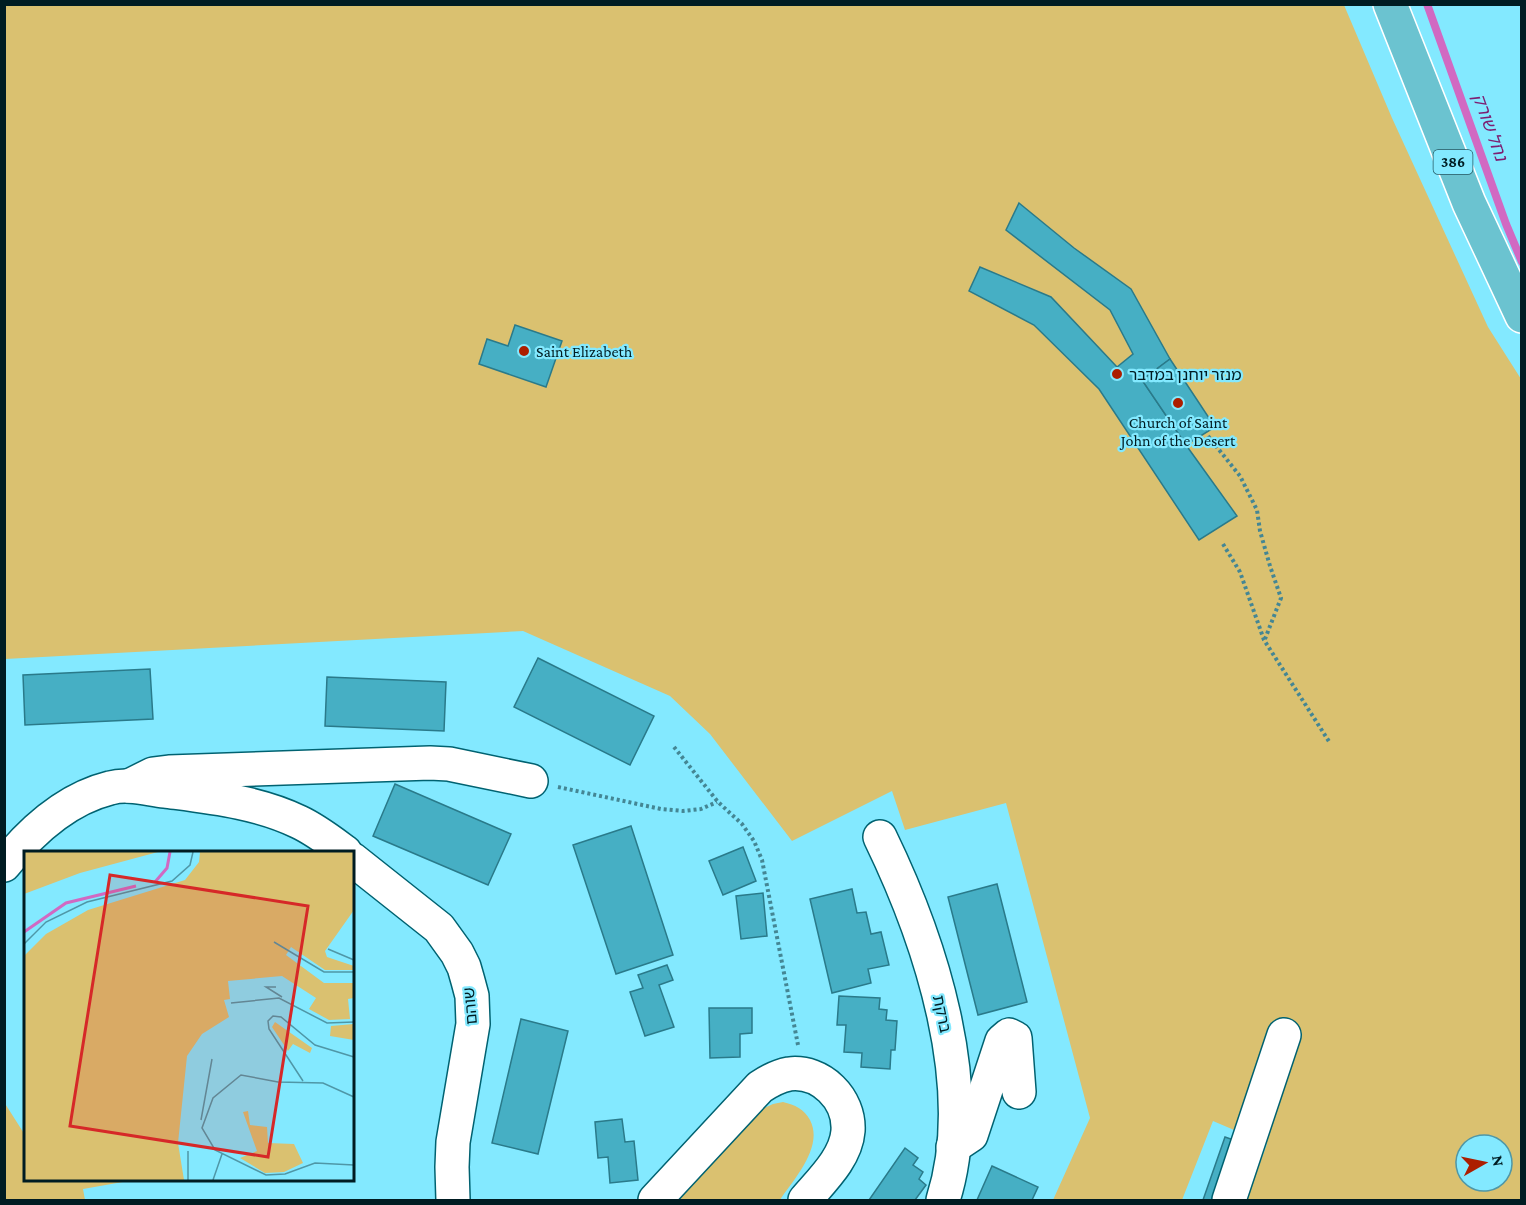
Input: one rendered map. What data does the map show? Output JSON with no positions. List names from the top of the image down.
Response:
{
  "streets": {
    "main road": ["386"],
    "street": ["שוהם", "ברקת"]
  },
  "water": ["נחל שורק"],
  "places": ["Saint Elizabeth", "מנזר יוחנן במדבר", "Church of Saint John of the Desert"],
  "north": "right"
}
